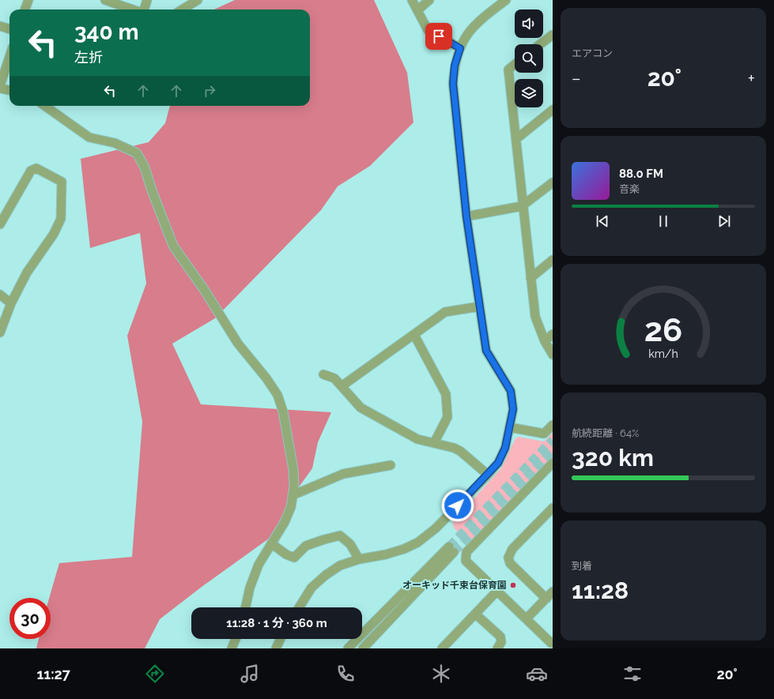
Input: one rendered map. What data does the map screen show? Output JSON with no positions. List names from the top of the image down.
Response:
{
  "places": ["オーキッド千束台保育園"],
  "page": {
    "tile": [
      "エアコン",
      ["航続距離 · 64%", "320 km"],
      ["到着", "11:28"]
    ],
    "turn": ["340 m", "左折"],
    "heat": ["−", "20°", "+"],
    "song": ["88.0 FM", "音楽"],
    "limit": "30",
    "trip": "11:28 · 1 分 · 360 m",
    "tabs": ["11:27", "20°"],
    "gauge": ["26", "km/h"]
  }
}
